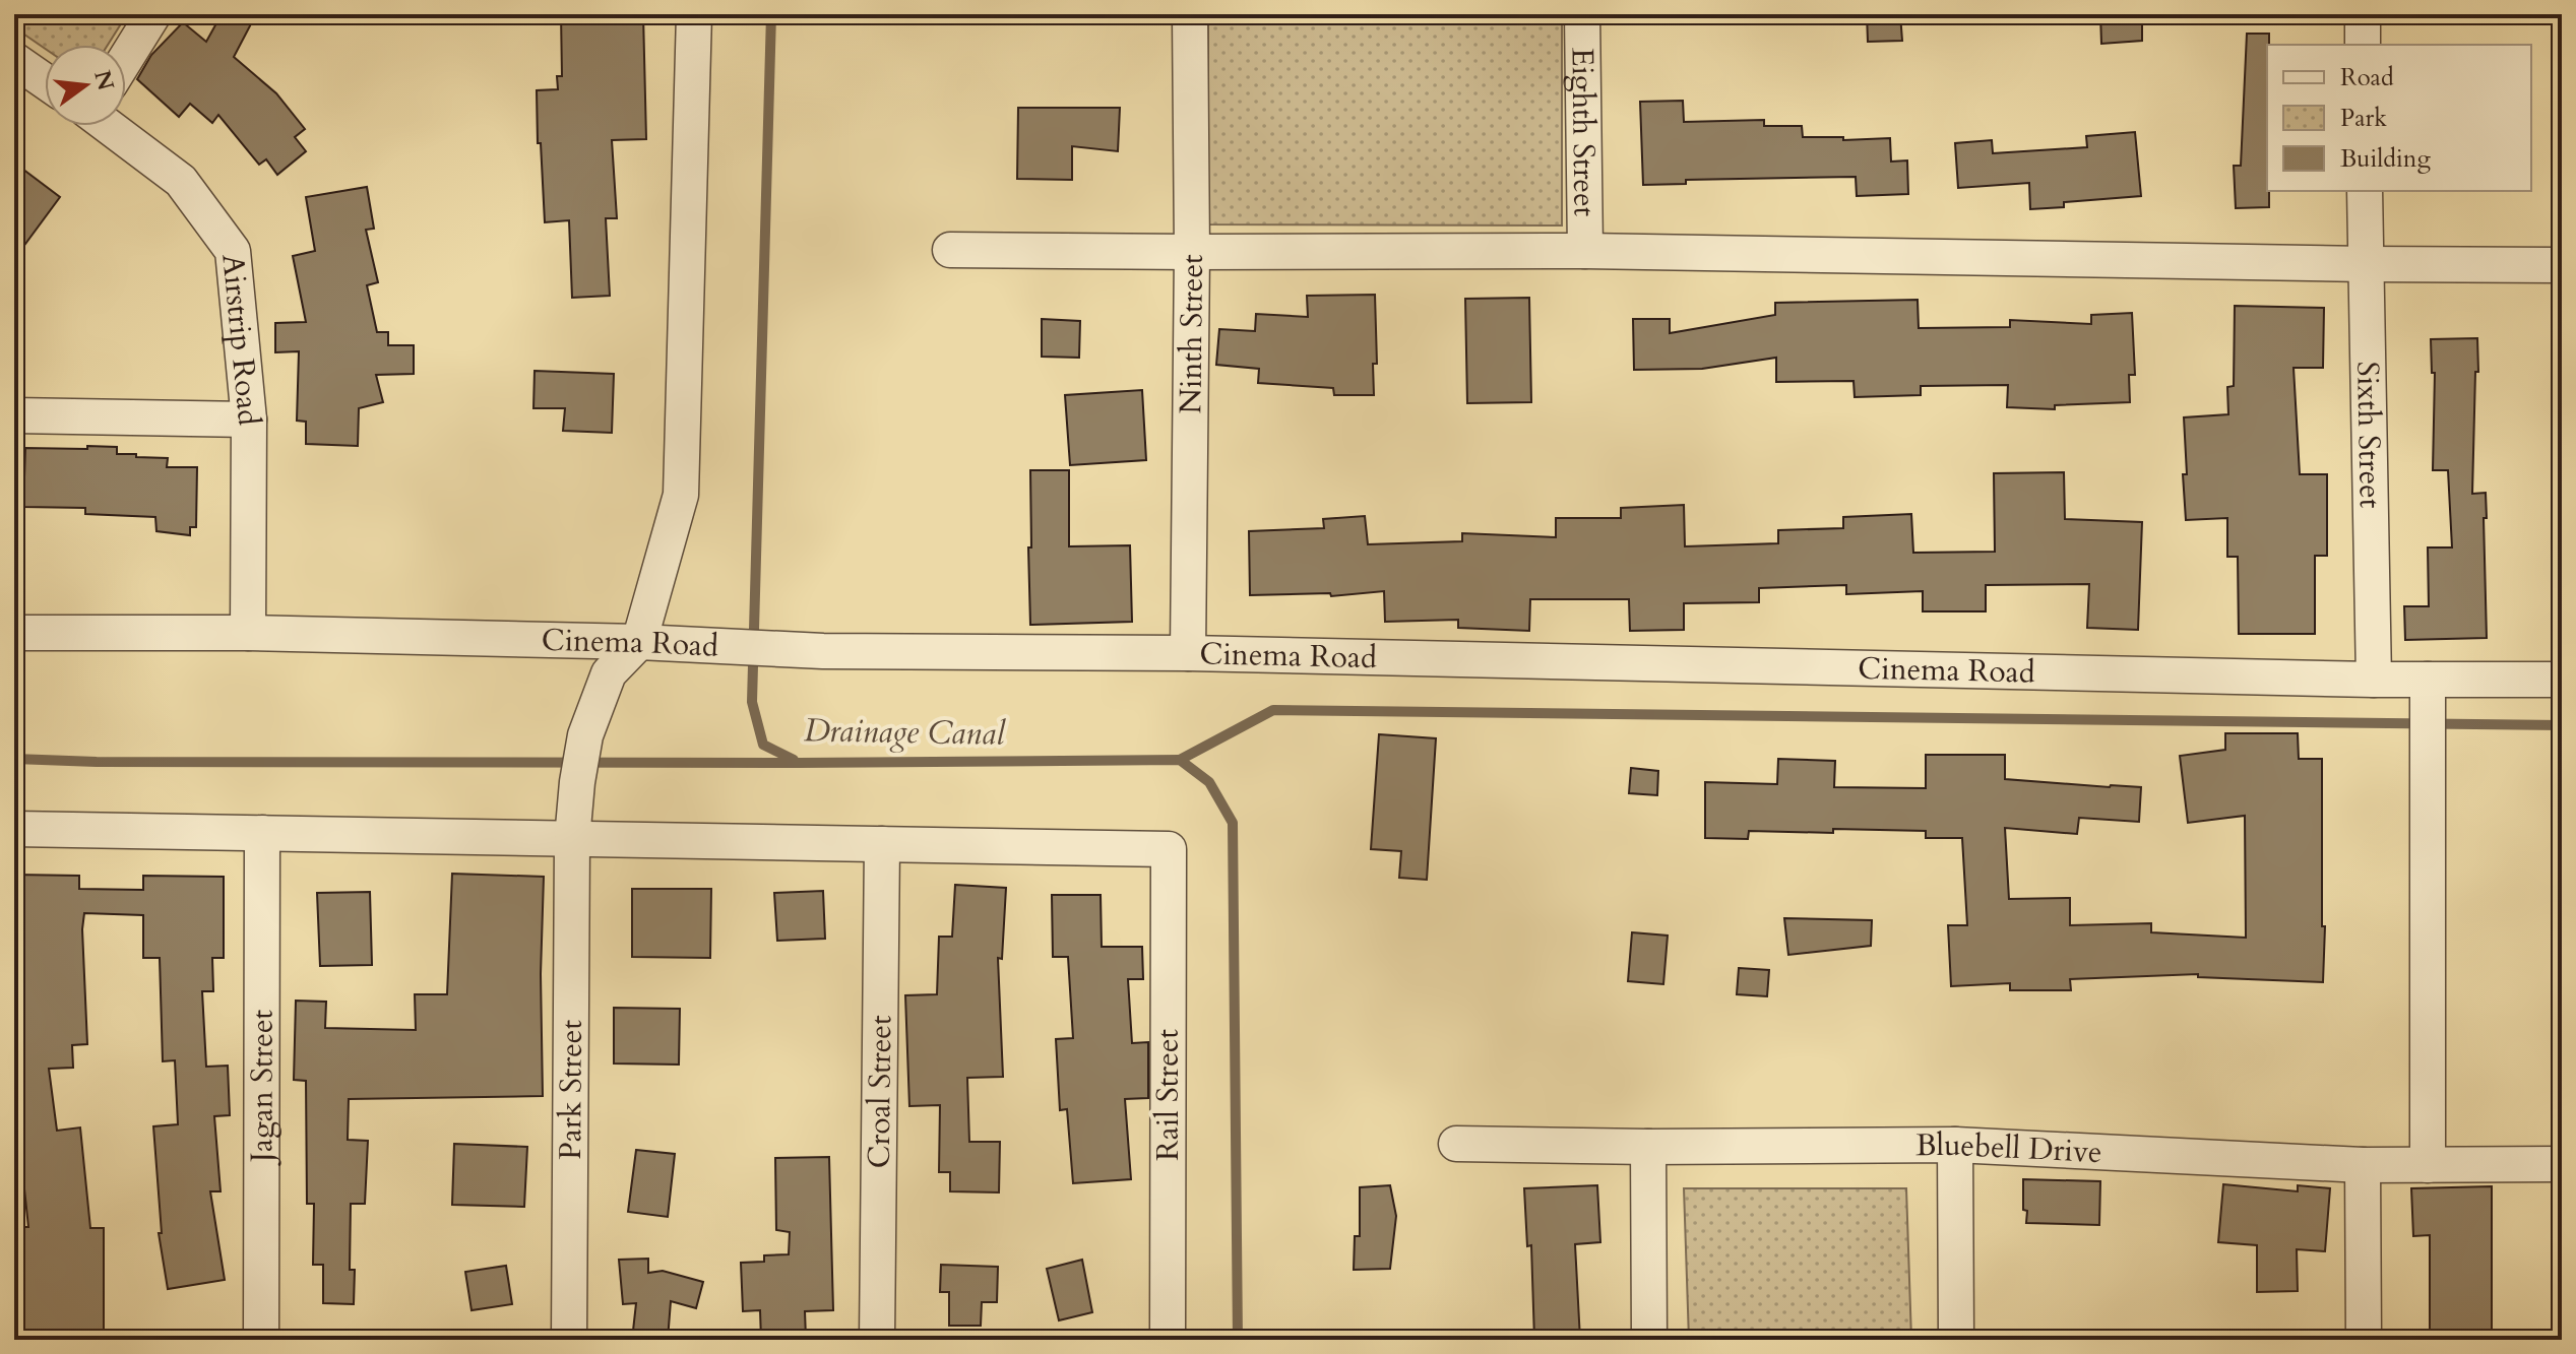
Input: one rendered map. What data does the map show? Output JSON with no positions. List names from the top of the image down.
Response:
{
  "streets": {
    "street": [
      "Eighth Street",
      "Ninth Street",
      "Airstrip Road",
      "Sixth Street",
      "Cinema Road",
      "Jagan Street",
      "Park Street",
      "Croal Street",
      "Rail Street",
      "Bluebell Drive"
    ]
  },
  "crossings": [
    ["Ninth Street", "Cinema Road"],
    ["Airstrip Road", "Cinema Road"],
    ["Sixth Street", "Cinema Road"],
    ["Cinema Road", "Park Street"],
    ["Croal Street", "Rail Street"]
  ],
  "water": ["Drainage Canal"],
  "legend": ["Road", "Park", "Building"],
  "north": "right"
}
